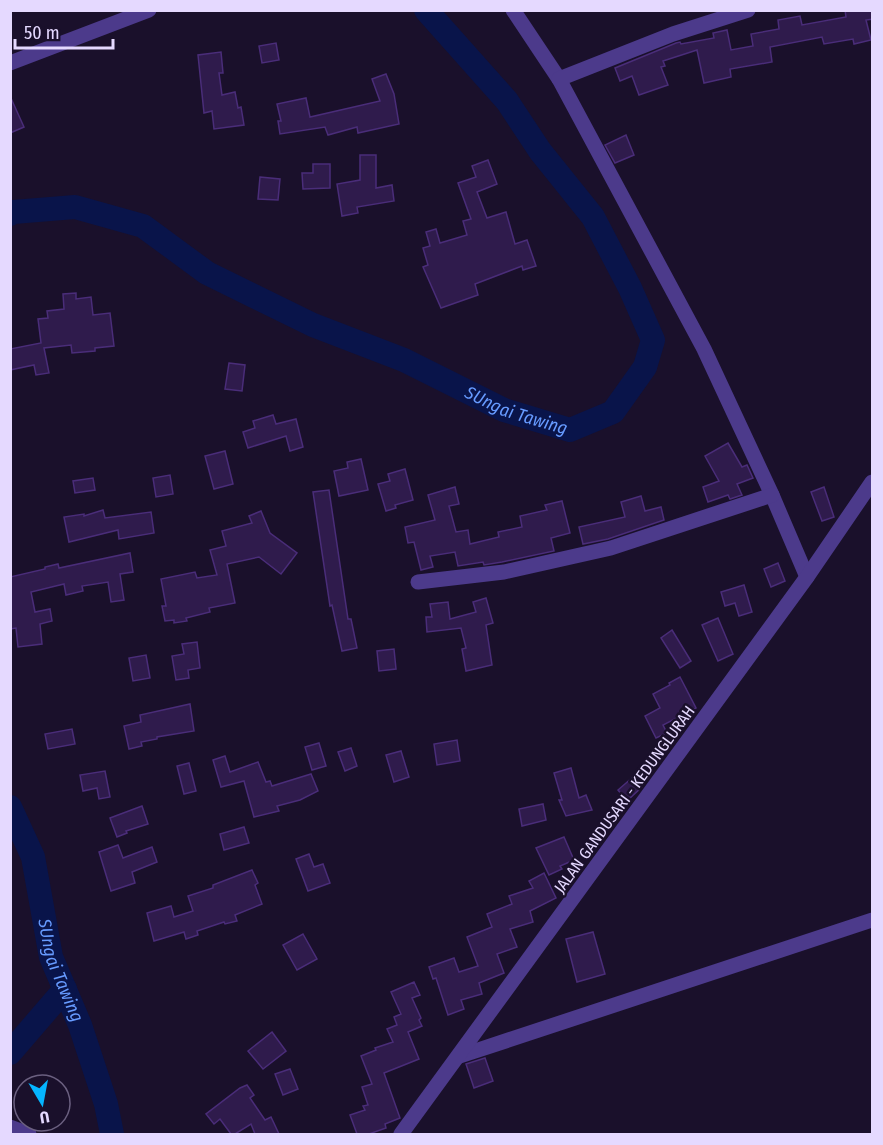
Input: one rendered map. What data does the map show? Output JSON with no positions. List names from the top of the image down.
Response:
{
  "streets": {
    "street": ["JALAN GANDUSARI - KEDUNGLURAH"]
  },
  "water": ["SUngai Tawing"],
  "scale_bar": "50 m",
  "north": "bottom"
}
